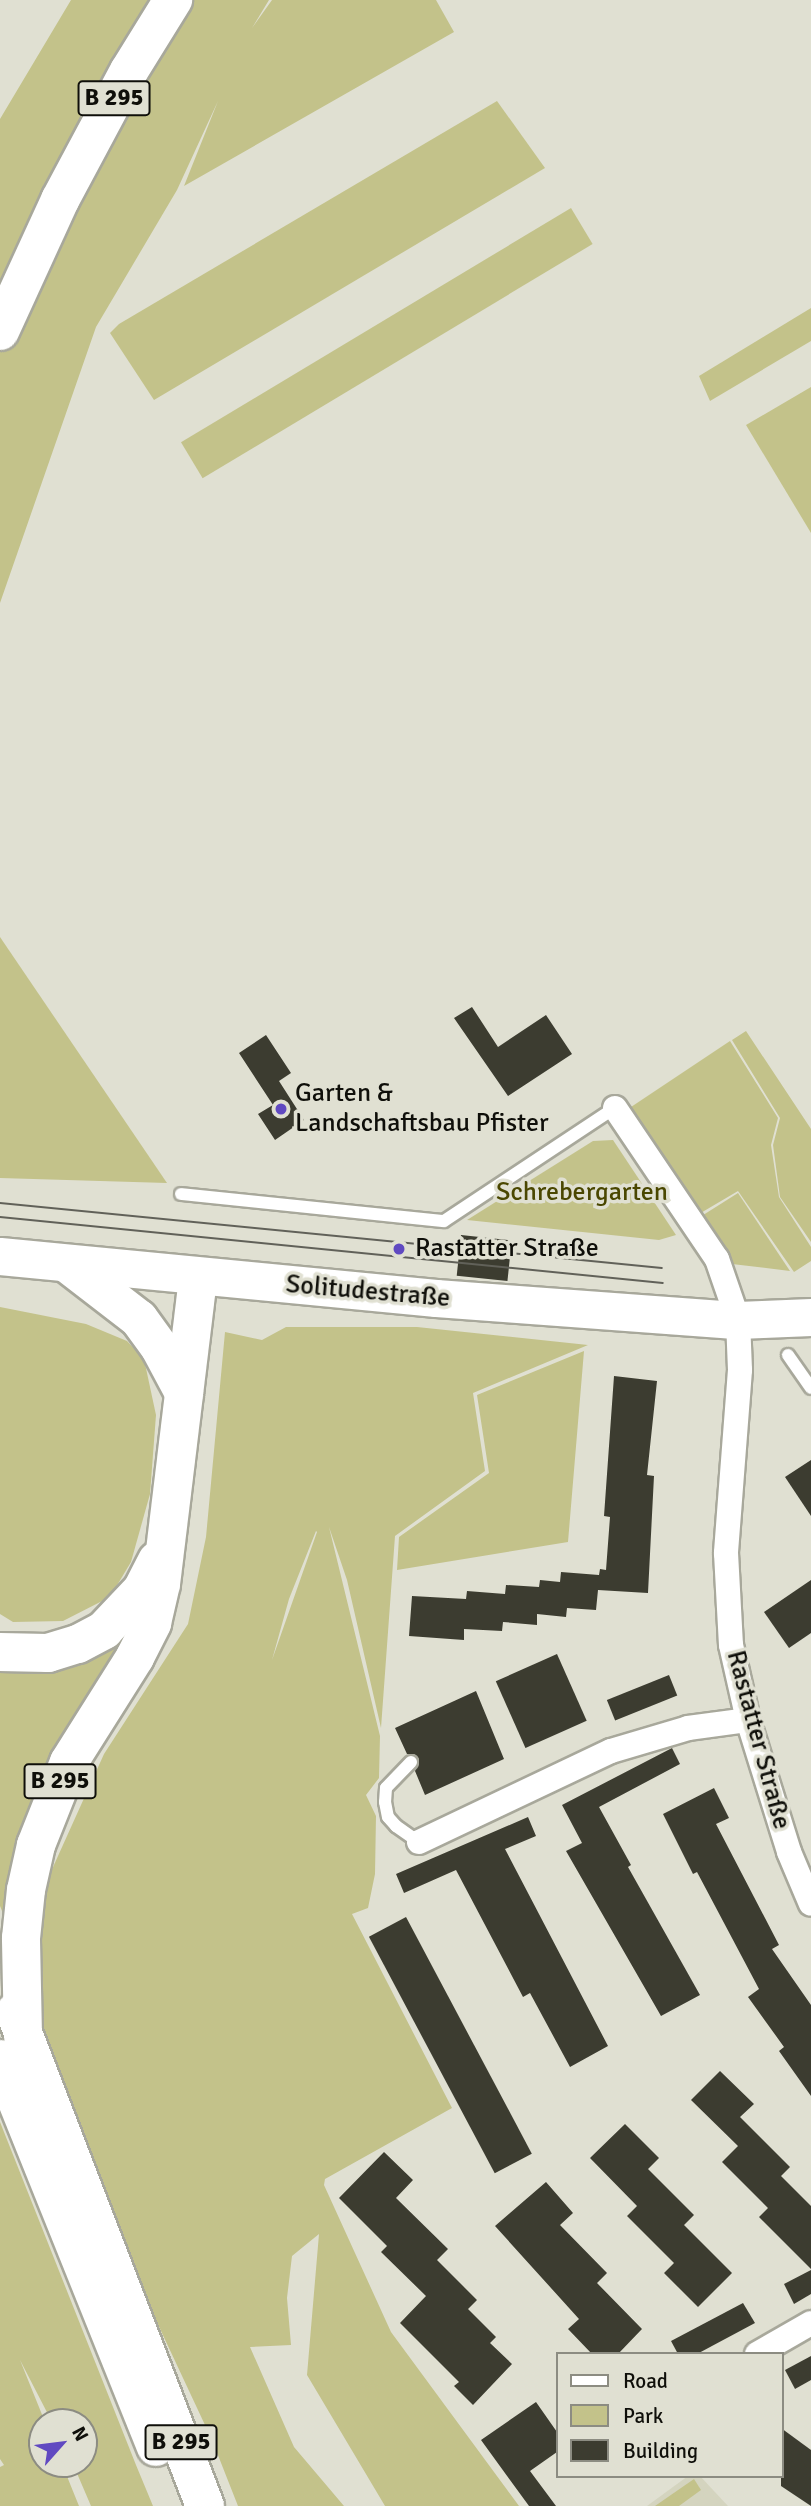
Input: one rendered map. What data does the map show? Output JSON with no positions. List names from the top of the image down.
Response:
{
  "streets": {
    "main road": ["B 295", "Solitudestraße"],
    "street": ["Rastatter Straße"]
  },
  "crossings": [
    ["B 295", "Solitudestraße"],
    ["Solitudestraße", "Rastatter Straße"]
  ],
  "parks": ["Schrebergarten"],
  "places": ["Garten & Landschaftsbau Pfister", "Rastatter Straße"],
  "legend": ["Road", "Park", "Building"],
  "north": "top right"
}
